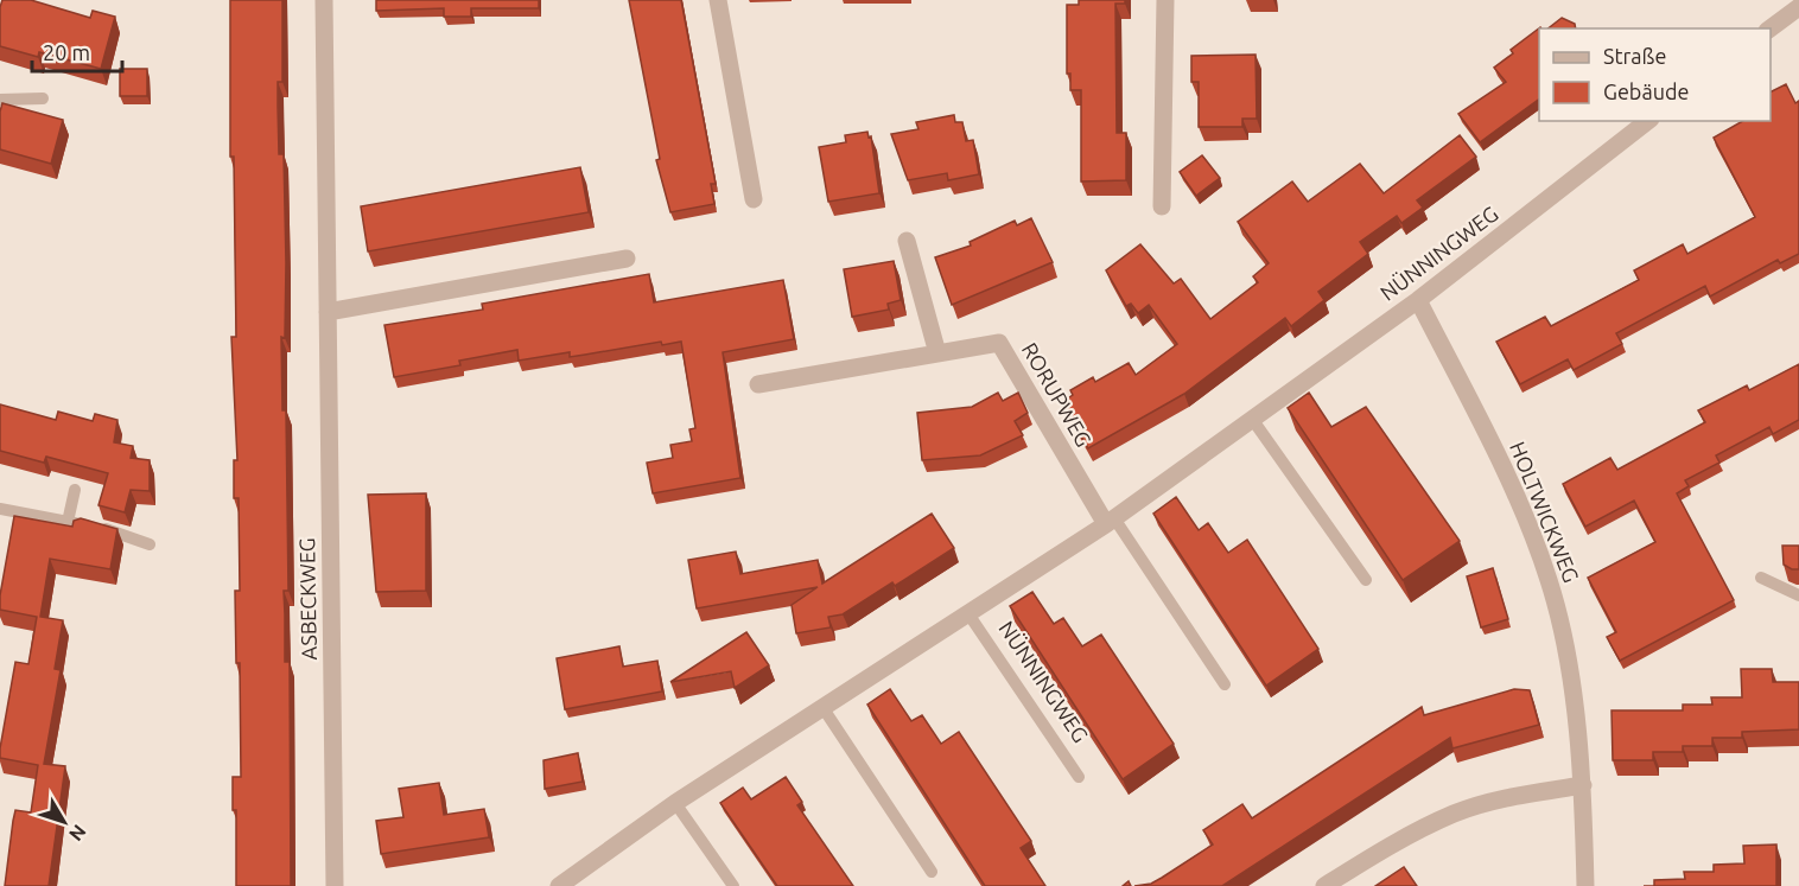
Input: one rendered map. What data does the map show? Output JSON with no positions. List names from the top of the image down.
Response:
{
  "streets": {
    "street": [
      "NÜNNINGWEG",
      "RORUPWEG",
      "HOLTWICKWEG",
      "ASBECKWEG"
    ]
  },
  "crossings": [
    ["NÜNNINGWEG", "RORUPWEG"],
    ["NÜNNINGWEG", "HOLTWICKWEG"]
  ],
  "legend": ["Straße", "Gebäude"],
  "scale_bar": "20 m",
  "north": "bottom right"
}
